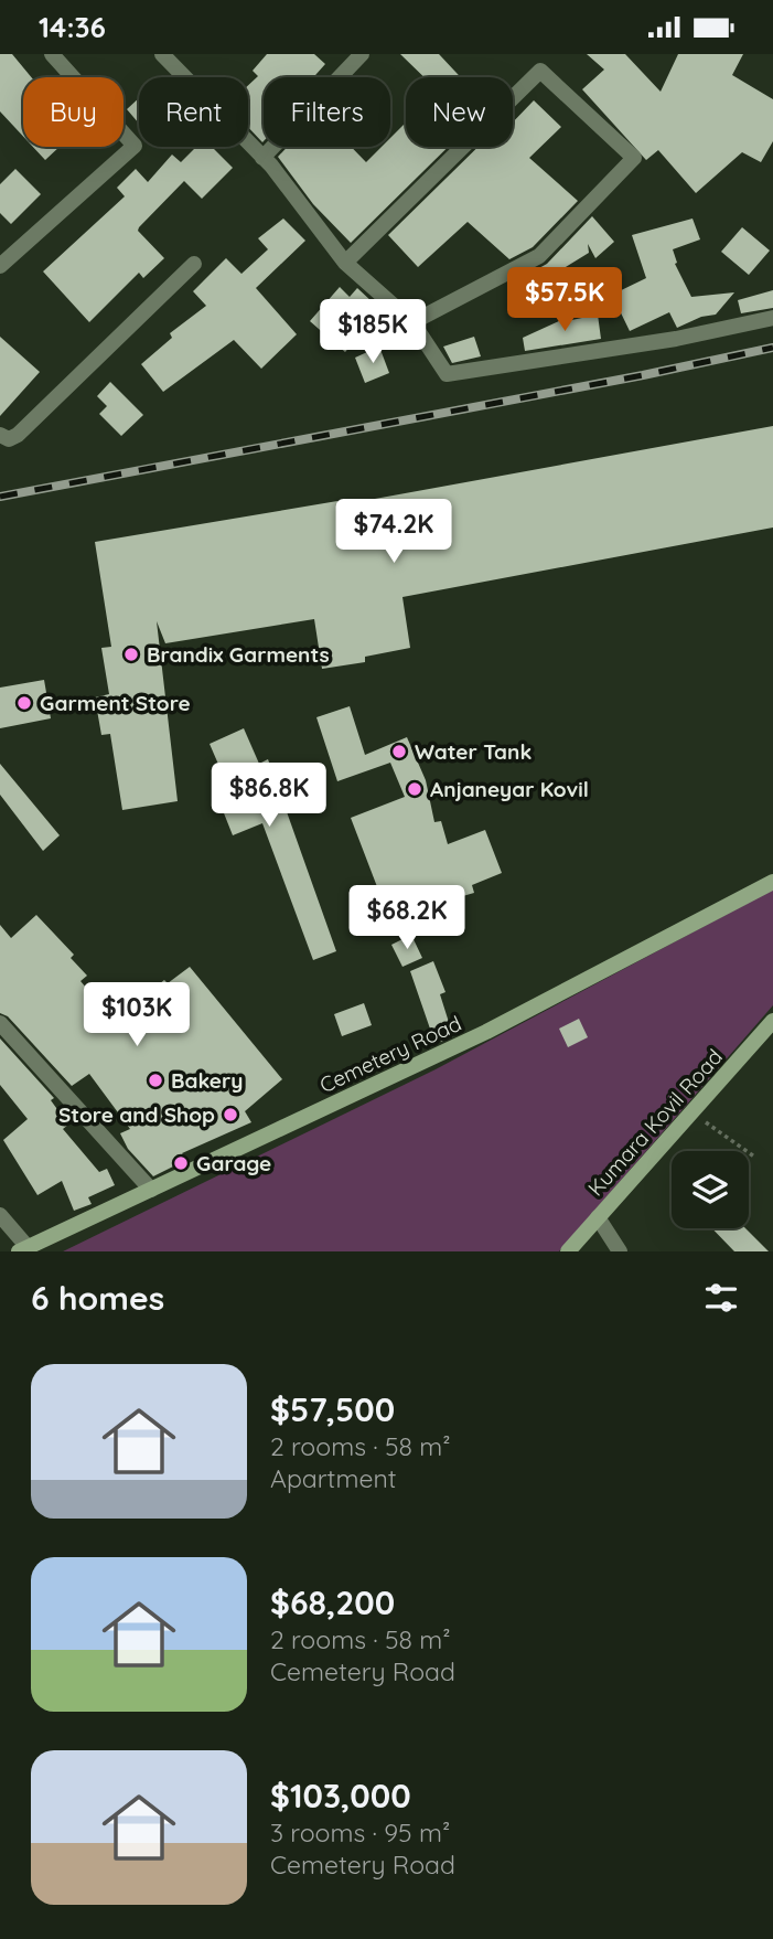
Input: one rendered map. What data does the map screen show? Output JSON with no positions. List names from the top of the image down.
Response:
{
  "streets": {
    "main road": ["Cemetery Road", "Kumara Kovil Road"]
  },
  "places": [
    "Brandix Garments",
    "Garment Store",
    "Water Tank",
    "Anjaneyar Kovil",
    "Bakery",
    "Store and Shop",
    "Garage"
  ],
  "page": {
    "status": "14:36",
    "chip": [
      "Buy",
      "Rent",
      "Filters",
      "New"
    ],
    "price": [
      "$57.5K",
      "$185K",
      "$74.2K",
      "$86.8K",
      "$68.2K",
      "$103K"
    ],
    "heading": "6 homes",
    "list": [
      {
        "name": "$57,500",
        "note": "2 rooms · 58 m² · Apartment"
      },
      {
        "name": "$68,200",
        "note": "2 rooms · 58 m² · Cemetery Road"
      },
      {
        "name": "$103,000",
        "note": "3 rooms · 95 m² · Cemetery Road"
      }
    ]
  }
}
